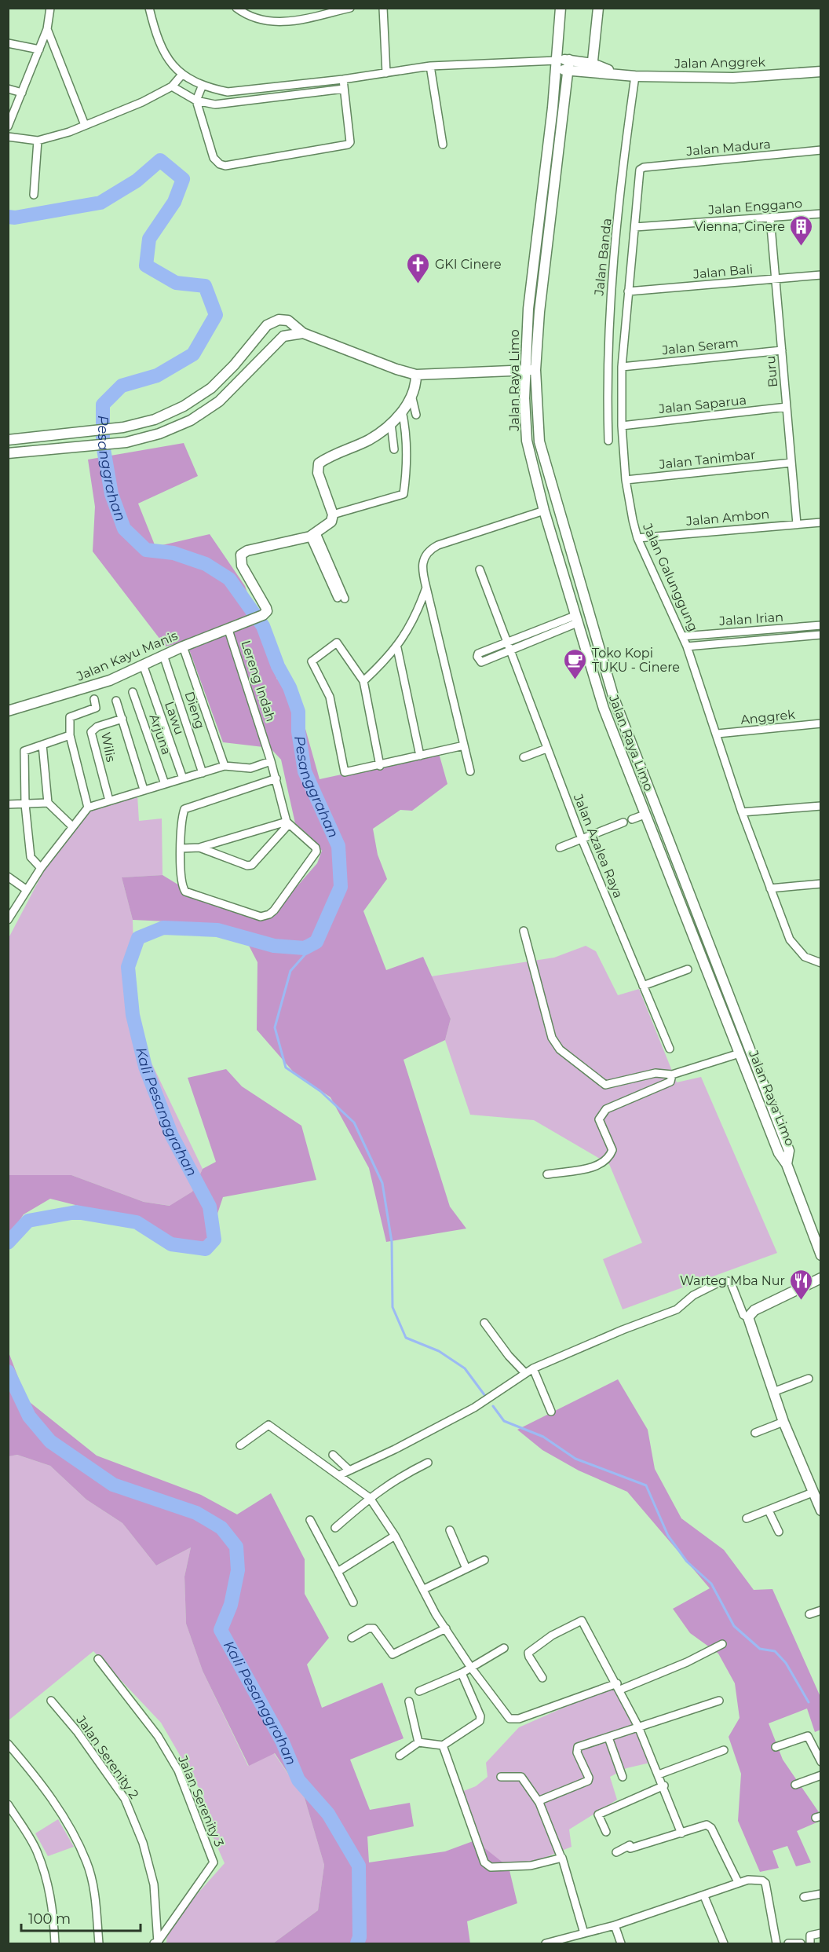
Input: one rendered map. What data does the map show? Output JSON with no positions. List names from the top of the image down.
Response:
{
  "streets": {
    "main road": [
      "Jalan Anggrek",
      "Jalan Raya Limo",
      "Jalan Kayu Manis",
      "Lereng Indah"
    ],
    "street": [
      "Jalan Madura",
      "Jalan Enggano",
      "Jalan Banda",
      "Jalan Bali",
      "Jalan Seram",
      "Buru",
      "Jalan Saparua",
      "Jalan Tanimbar",
      "Jalan Ambon",
      "Jalan Galunggung",
      "Jalan Irian",
      "Dieng",
      "Anggrek",
      "Lawu",
      "Arjuna",
      "Wilis",
      "Jalan Azalea Raya",
      "Jalan Serenity 2",
      "Jalan Serenity 3"
    ]
  },
  "crossings": [
    ["Jalan Anggrek", "Jalan Banda"],
    ["Jalan Anggrek", "Jalan Raya Limo"],
    ["Jalan Madura", "Jalan Galunggung"],
    ["Jalan Enggano", "Buru"],
    ["Jalan Enggano", "Jalan Galunggung"],
    ["Jalan Bali", "Buru"],
    ["Jalan Bali", "Jalan Galunggung"],
    ["Jalan Seram", "Buru"],
    ["Jalan Seram", "Jalan Galunggung"],
    ["Buru", "Jalan Saparua"],
    ["Buru", "Jalan Tanimbar"],
    ["Buru", "Jalan Ambon"],
    ["Jalan Saparua", "Jalan Galunggung"],
    ["Jalan Tanimbar", "Jalan Galunggung"],
    ["Jalan Ambon", "Jalan Galunggung"],
    ["Jalan Galunggung", "Jalan Irian"],
    ["Jalan Galunggung", "Anggrek"],
    ["Jalan Kayu Manis", "Lereng Indah"],
    ["Jalan Kayu Manis", "Dieng"],
    ["Jalan Kayu Manis", "Lawu"],
    ["Jalan Serenity 2", "Jalan Serenity 3"]
  ],
  "water": ["Pesanggrahan", "Kali Pesanggrahan"],
  "places": {
    "building": ["Vienna, Cinere"],
    "church": ["GKI Cinere"],
    "cafe": ["Toko Kopi TUKU - Cinere"],
    "restaurant": ["Warteg Mba Nur"]
  },
  "scale_bar": "100 m"
}
